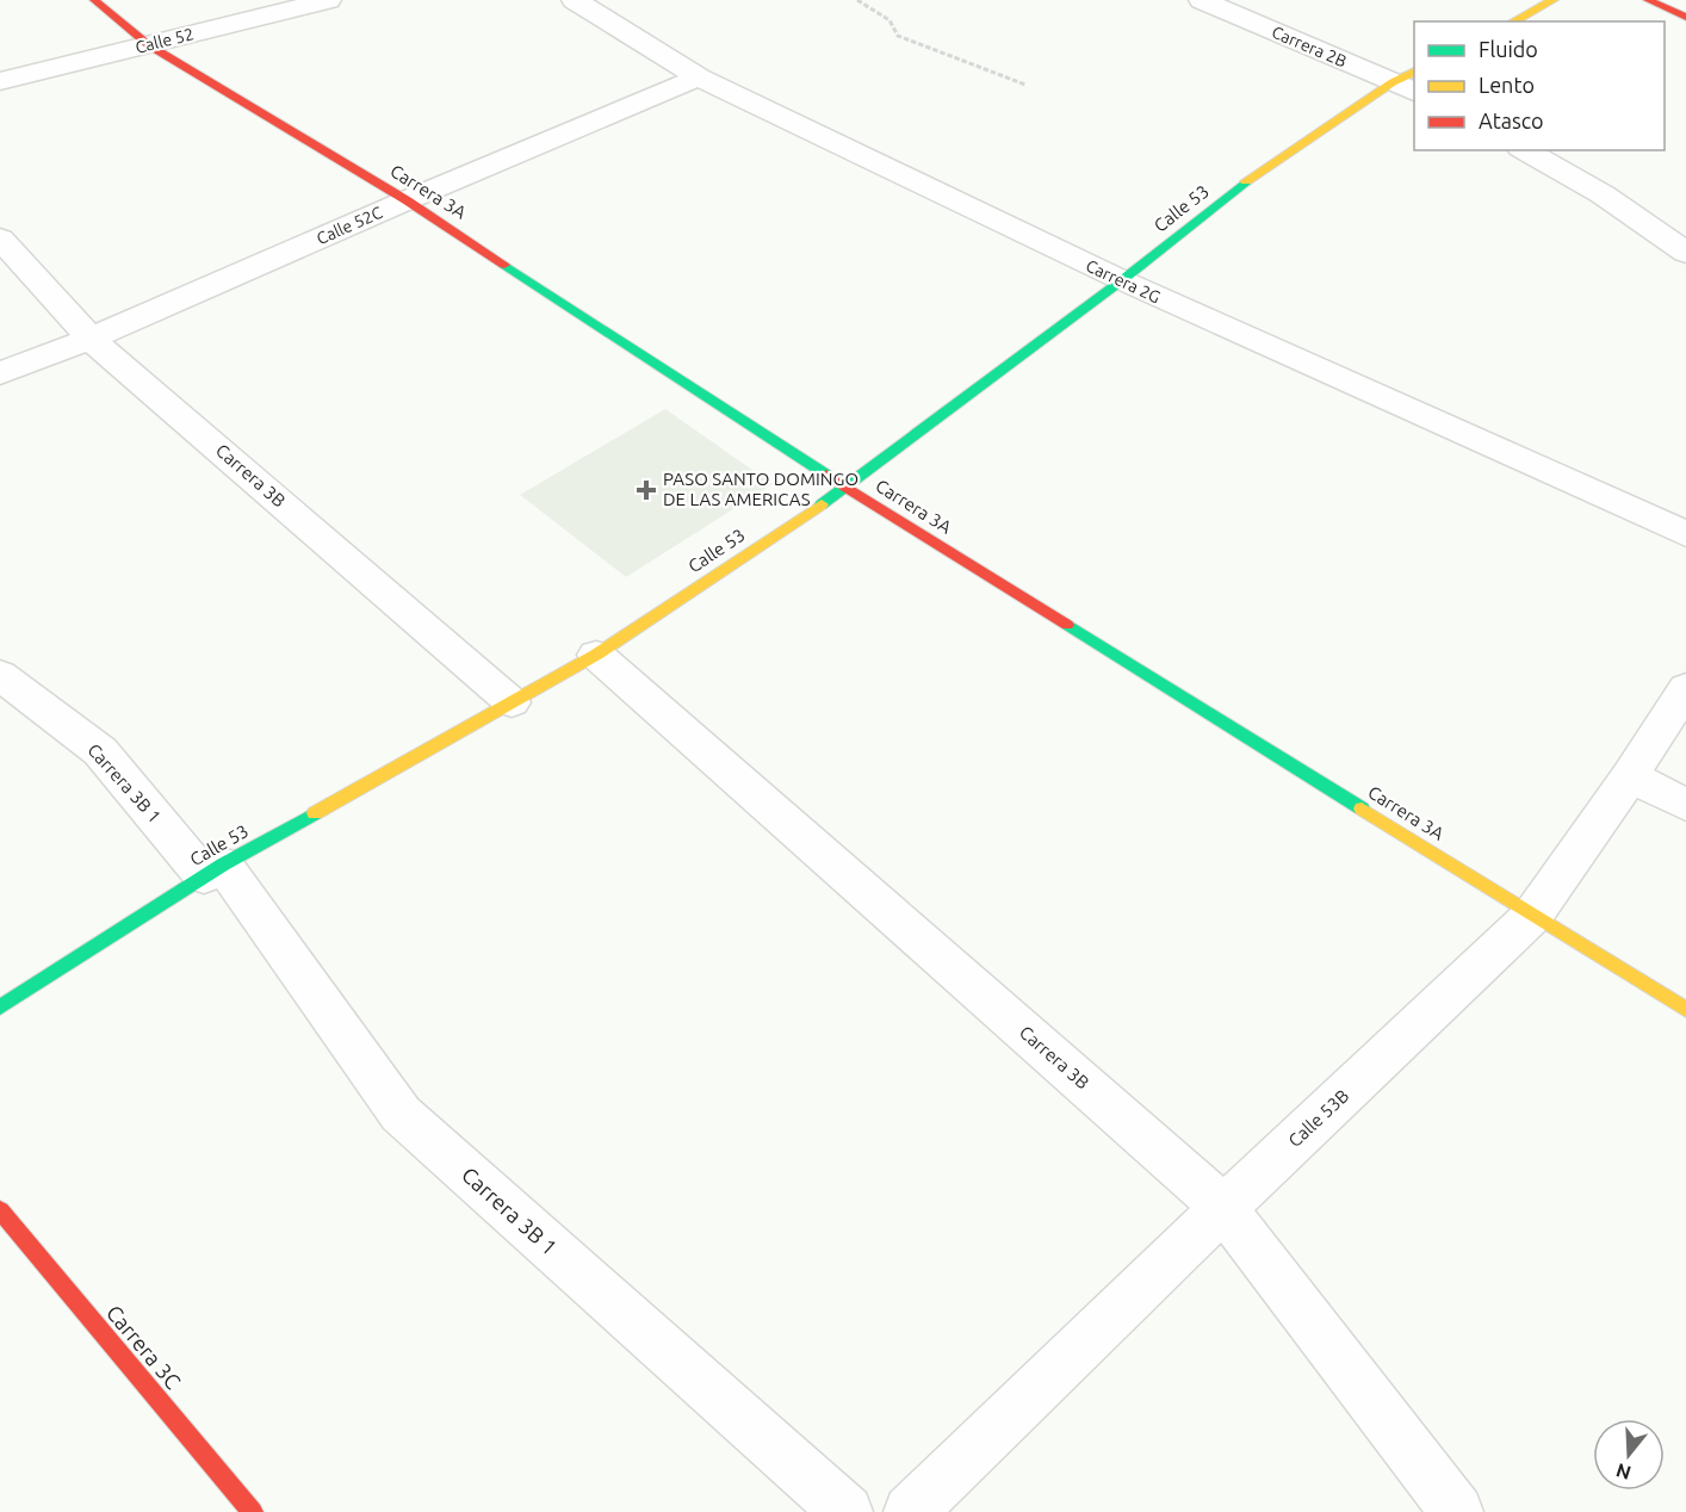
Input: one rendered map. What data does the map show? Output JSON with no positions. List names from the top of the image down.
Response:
{
  "streets": {
    "street": [
      "Calle 52",
      "Carrera 2B",
      "Carrera 3A",
      "Calle 53",
      "Calle 52C",
      "Carrera 2G",
      "Carrera 3B",
      "Carrera 3B 1",
      "Calle 53B",
      "Carrera 3C"
    ]
  },
  "crossings": [
    ["Calle 52", "Carrera 3A"],
    ["Carrera 2B", "Calle 53"],
    ["Carrera 3A", "Calle 53"],
    ["Carrera 3A", "Calle 52C"],
    ["Carrera 3A", "Calle 53B"],
    ["Calle 53", "Carrera 2G"],
    ["Calle 53", "Carrera 3B"],
    ["Calle 53", "Carrera 3B 1"],
    ["Calle 52C", "Carrera 2G"],
    ["Calle 52C", "Carrera 3B"],
    ["Carrera 3B", "Calle 53B"]
  ],
  "places": {
    "health": ["PASO SANTO DOMINGO DE LAS AMERICAS"]
  },
  "legend": ["Fluido", "Lento", "Atasco"],
  "north": "bottom"
}
